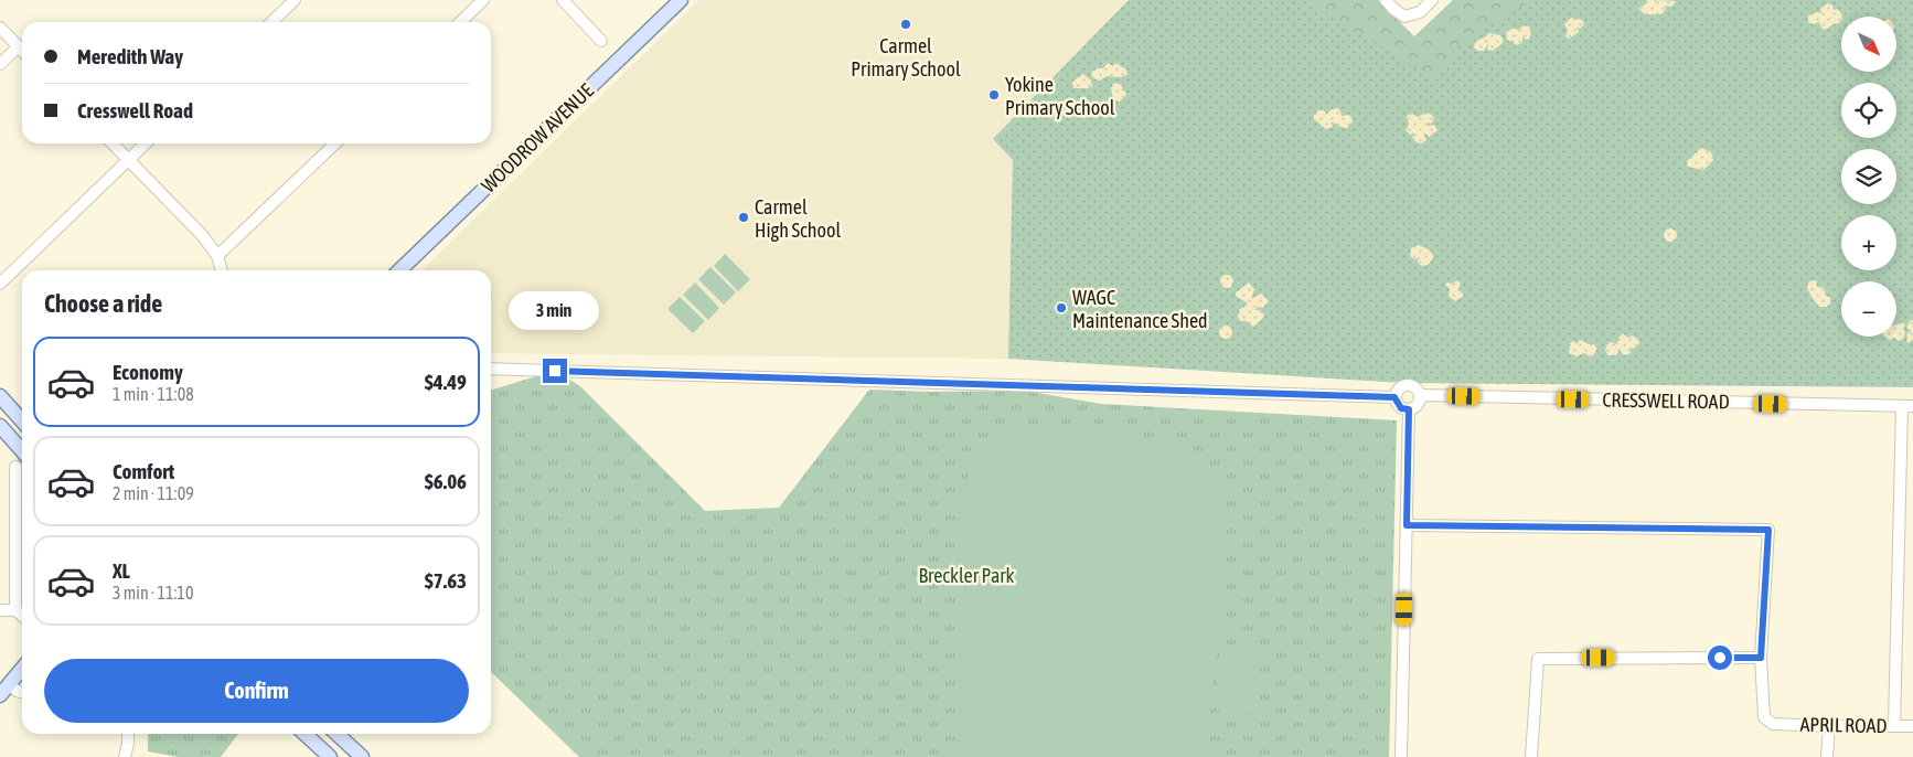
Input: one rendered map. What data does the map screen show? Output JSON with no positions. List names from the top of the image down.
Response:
{
  "streets": {
    "main road": ["WOODROW AVENUE"],
    "street": ["CRESSWELL ROAD", "APRIL ROAD"]
  },
  "parks": ["Breckler Park"],
  "places": [
    "Carmel Primary School",
    "Yokine Primary School",
    "Carmel High School",
    "WAGC Maintenance Shed"
  ],
  "north": "bottom right",
  "page": {
    "map_buttons": ["+", "−"],
    "banner": ["Meredith Way", "Cresswell Road"],
    "heading": "Choose a ride",
    "bubble": "3 min",
    "list": [
      {
        "name": "Economy",
        "note": "1 min · 11:08",
        "value": "$4.49"
      },
      {
        "name": "Comfort",
        "note": "2 min · 11:09",
        "value": "$6.06"
      },
      {
        "name": "XL",
        "note": "3 min · 11:10",
        "value": "$7.63"
      }
    ],
    "buttons": "Confirm"
  }
}
